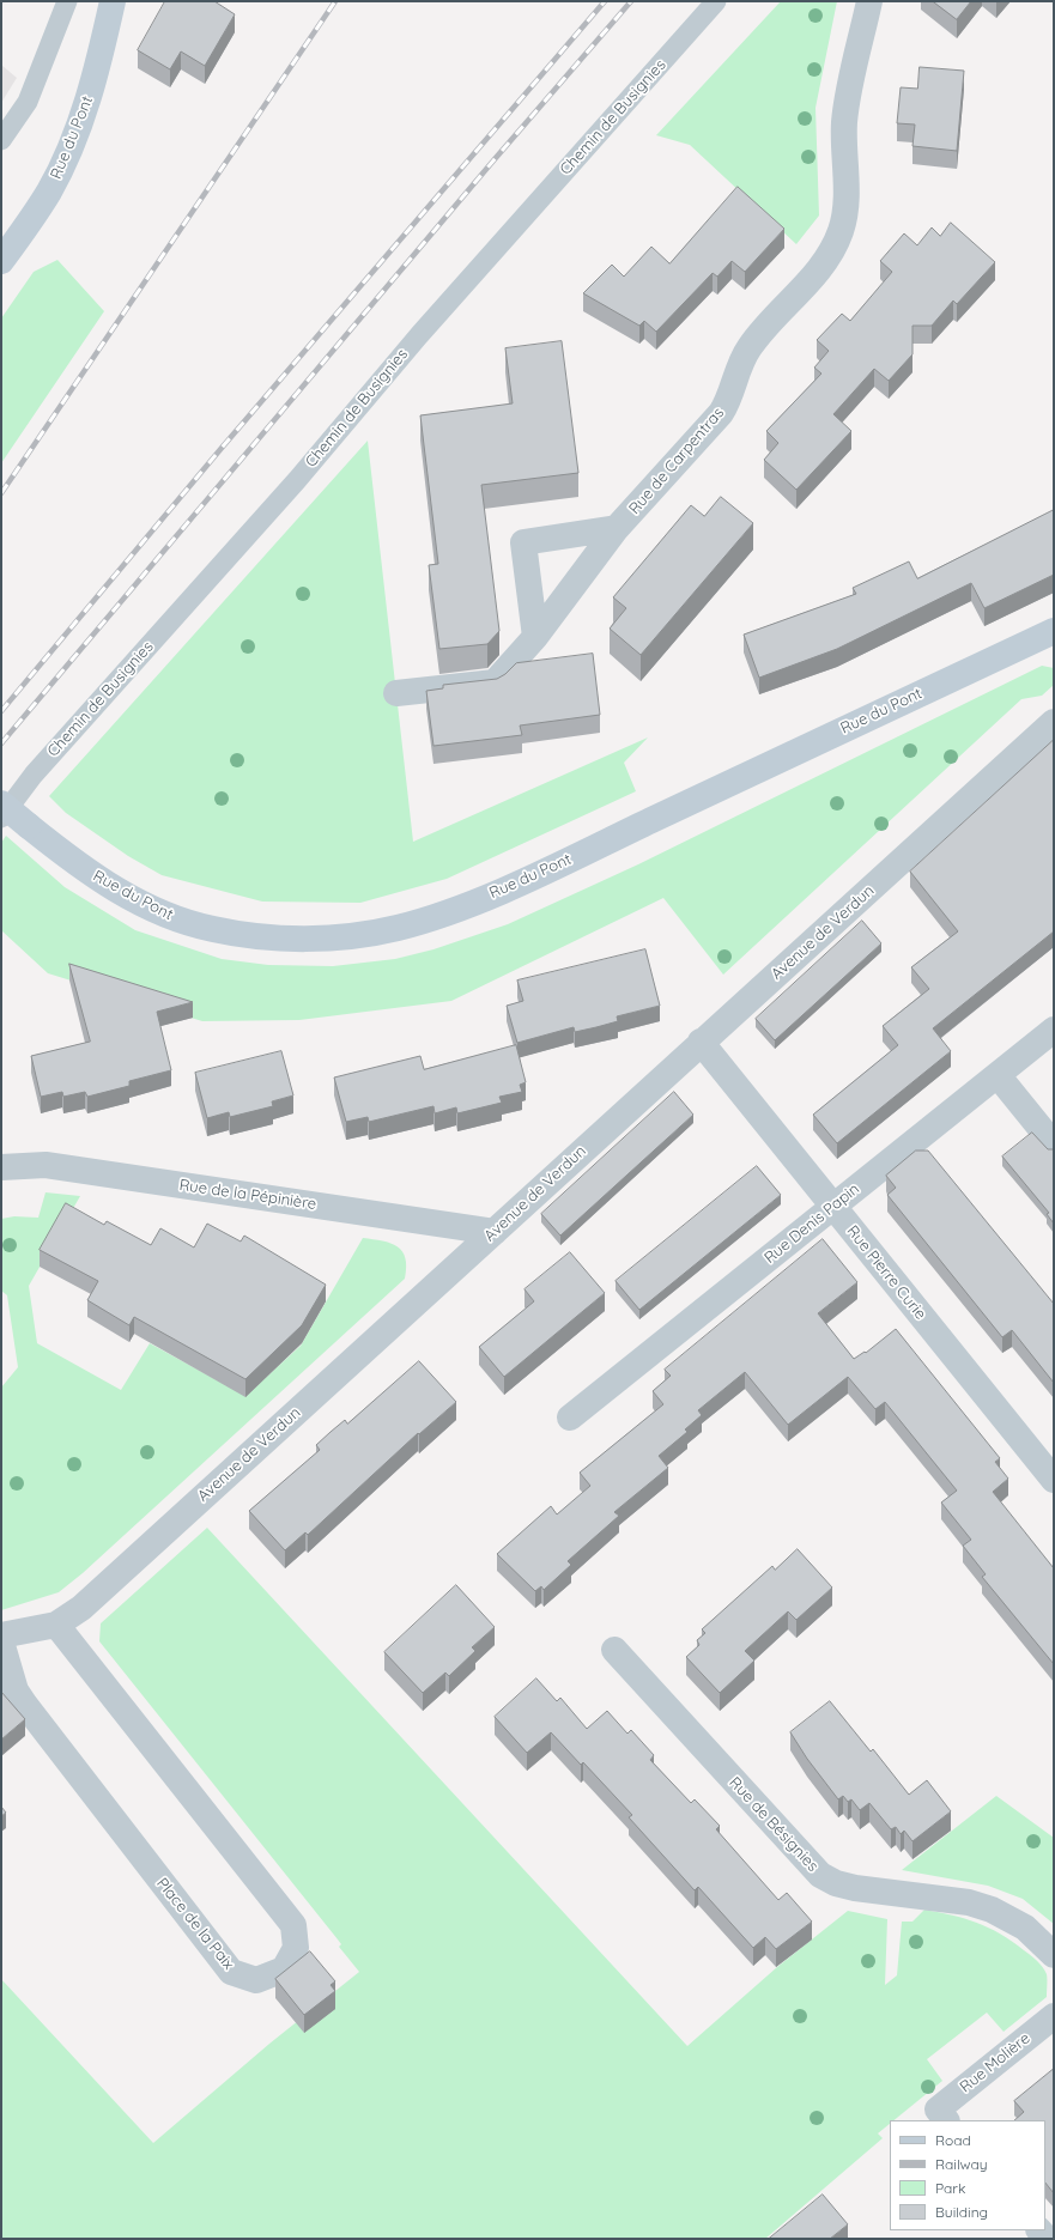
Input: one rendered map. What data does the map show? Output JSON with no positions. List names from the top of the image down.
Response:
{
  "streets": {
    "street": [
      "Rue du Pont",
      "Rue de Carpentras",
      "Avenue de Verdun",
      "Rue de la Pépinière",
      "Rue Denis Papin",
      "Rue Pierre Curie",
      "Rue de Bésignies",
      "Place de la Paix",
      "Rue Molière"
    ],
    "lane": ["Chemin de Busignies"]
  },
  "crossings": [
    ["Avenue de Verdun", "Rue de la Pépinière"],
    ["Avenue de Verdun", "Rue Pierre Curie"],
    ["Avenue de Verdun", "Place de la Paix"],
    ["Rue Denis Papin", "Rue Pierre Curie"]
  ],
  "legend": [
    "Road",
    "Railway",
    "Park",
    "Building"
  ]
}
